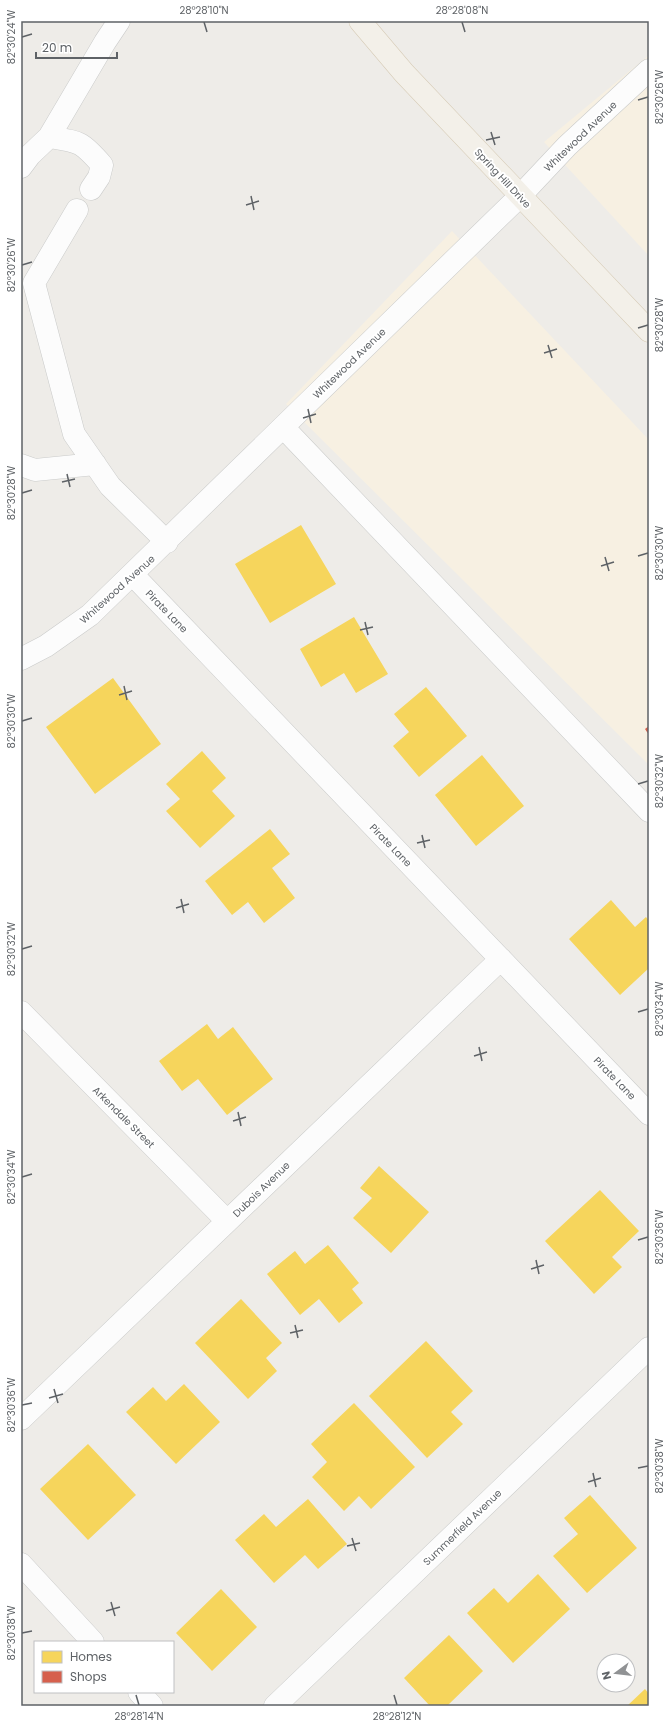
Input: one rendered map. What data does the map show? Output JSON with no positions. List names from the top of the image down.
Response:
{
  "streets": {
    "main road": ["Spring Hill Drive"],
    "street": [
      "Whitewood Avenue",
      "Pirate Lane",
      "Arkendale Street",
      "Dubois Avenue",
      "Summerfield Avenue"
    ]
  },
  "crossings": [
    ["Whitewood Avenue", "Spring Hill Drive"],
    ["Whitewood Avenue", "Pirate Lane"],
    ["Pirate Lane", "Dubois Avenue"],
    ["Arkendale Street", "Dubois Avenue"]
  ],
  "legend": ["Homes", "Shops"],
  "scale_bar": "20 m",
  "north": "left",
  "coordinates": [
    "28°28'10\"N",
    "28°28'08\"N",
    "82°30'24\"W",
    "82°30'26\"W",
    "82°30'28\"W",
    "82°30'30\"W",
    "82°30'32\"W",
    "82°30'34\"W",
    "82°30'36\"W",
    "82°30'38\"W",
    "28°28'14\"N",
    "28°28'12\"N"
  ]
}
